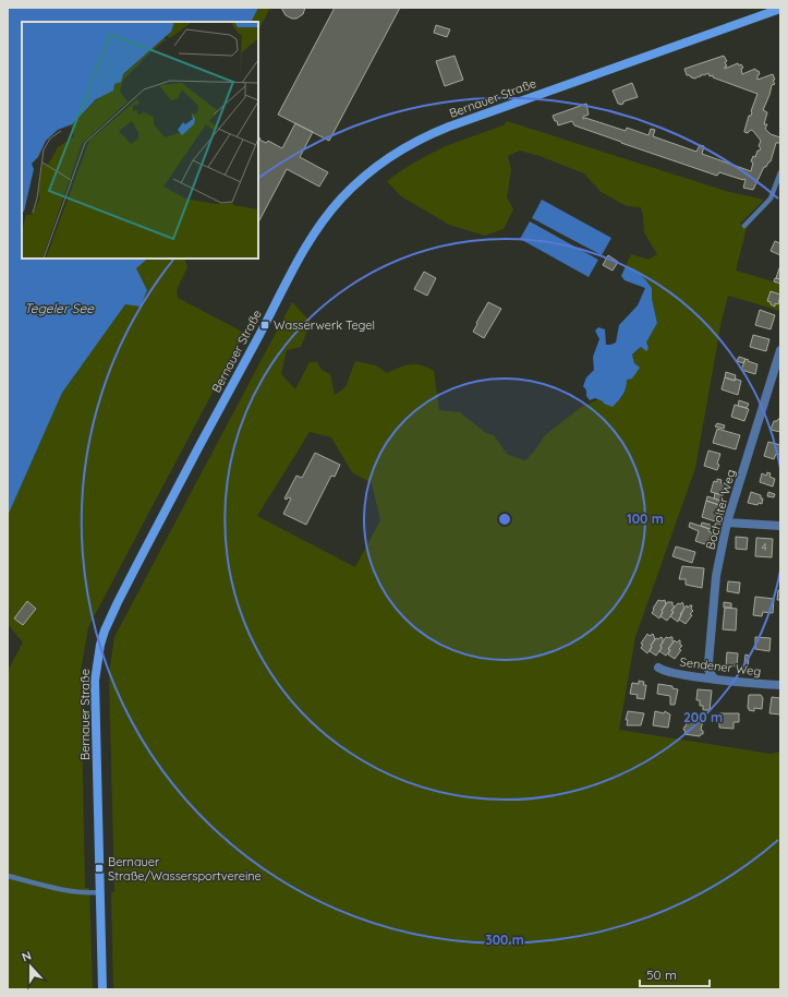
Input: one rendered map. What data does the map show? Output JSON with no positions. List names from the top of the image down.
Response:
{
  "streets": {
    "main road": ["Bernauer Straße"],
    "street": ["Bocholter Weg", "Sendener Weg"]
  },
  "crossings": [
    ["Bocholter Weg", "Sendener Weg"]
  ],
  "water": ["Tegeler See"],
  "places": {
    "transit": ["Wasserwerk Tegel", "Bernauer Straße/Wassersportvereine"]
  },
  "house_numbers": ["4"],
  "scale_bar": "50 m",
  "north": "top",
  "rings": ["100 m", "200 m", "300 m"]
}
